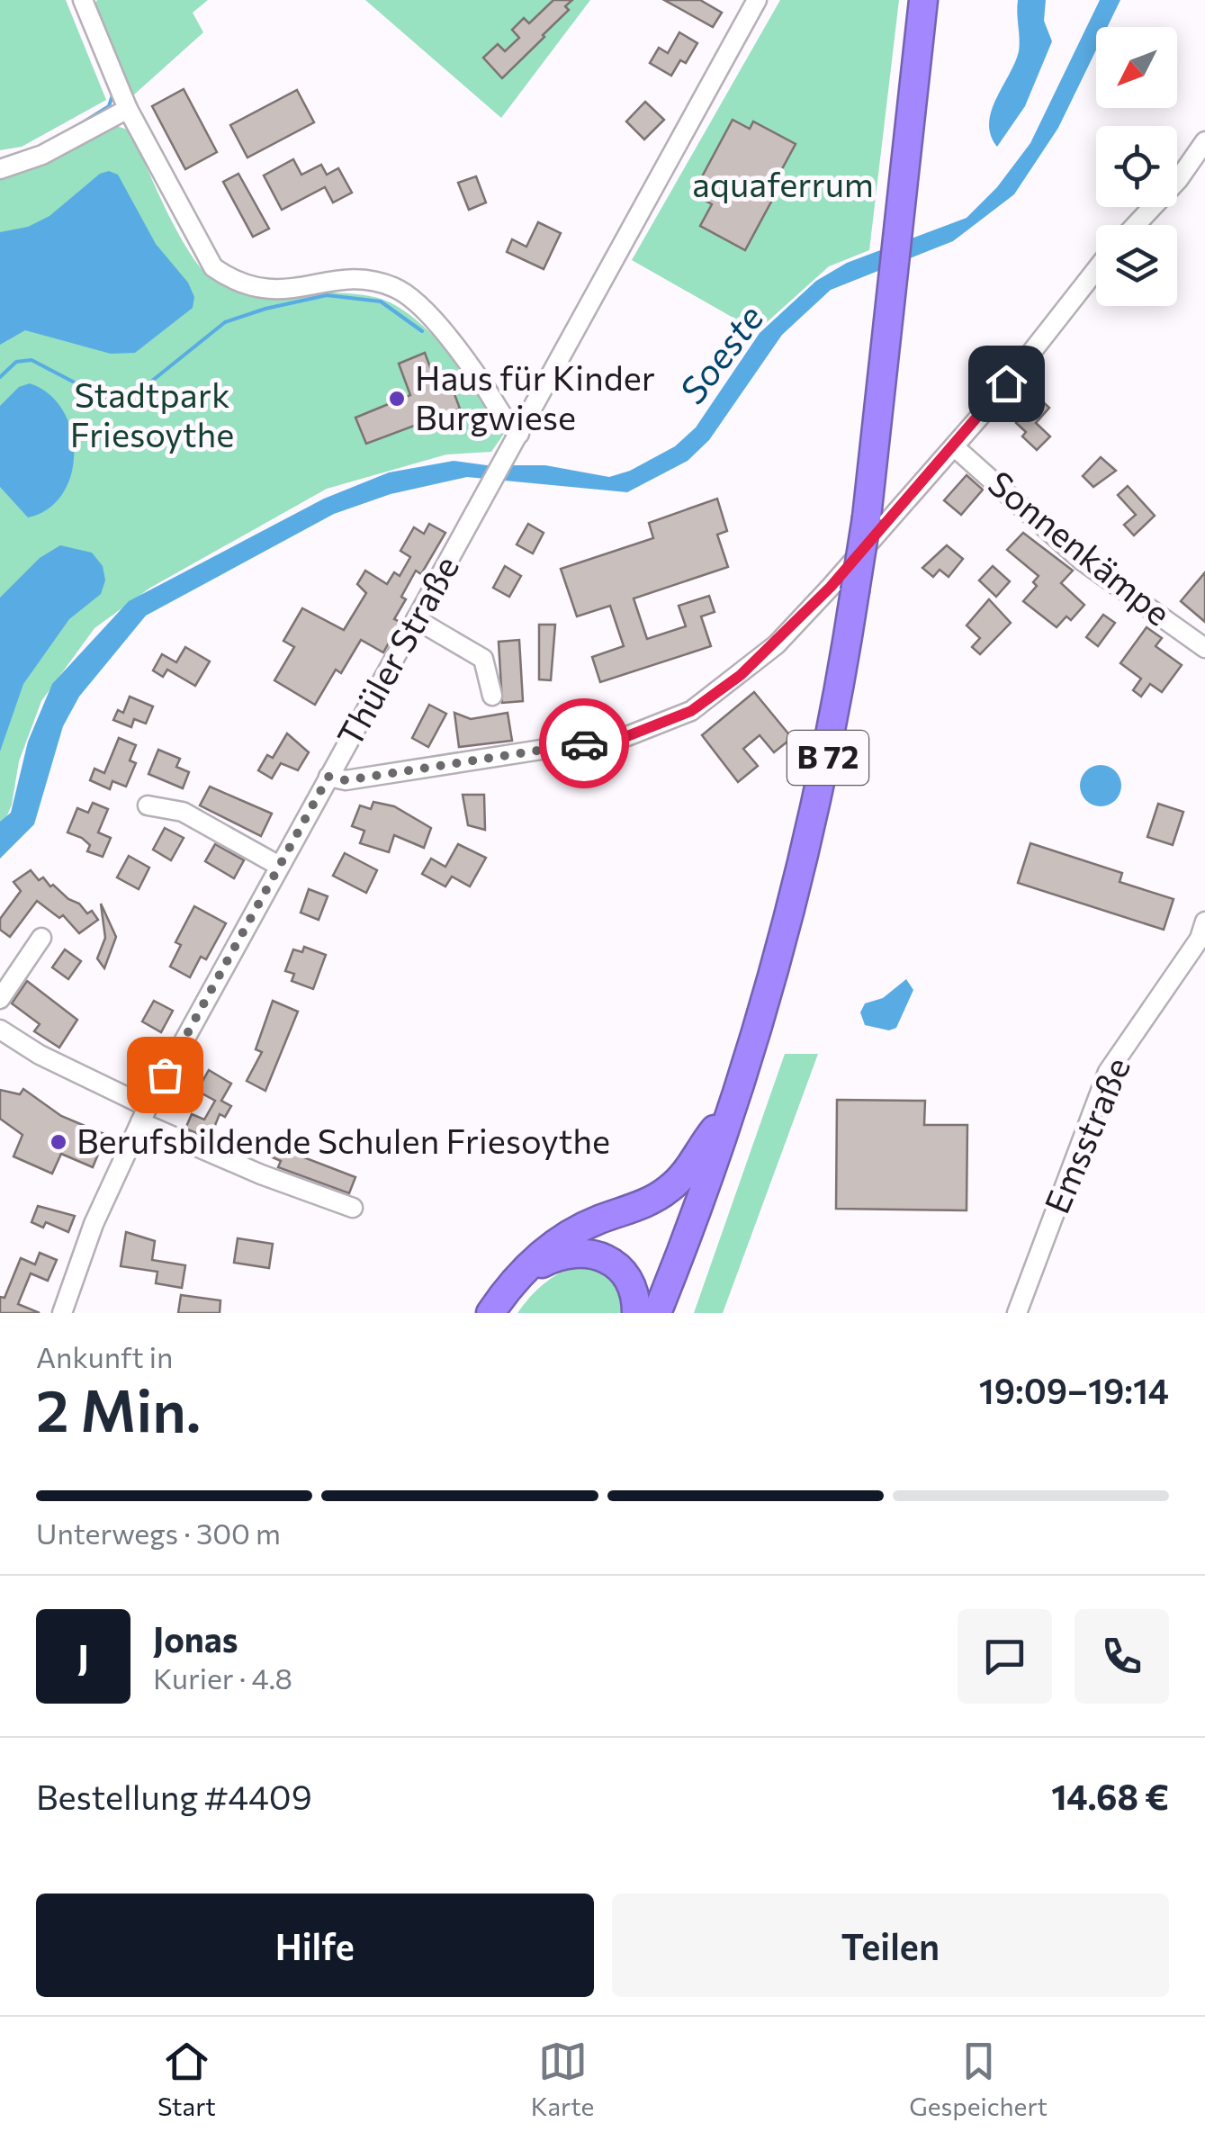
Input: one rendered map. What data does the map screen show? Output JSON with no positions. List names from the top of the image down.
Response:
{
  "streets": {
    "highway": ["B 72"],
    "street": ["Sonnenkämpe", "Thüler Straße", "Emsstraße"]
  },
  "water": ["Soeste"],
  "parks": ["aquaferrum", "Stadtpark Friesoythe"],
  "places": ["Haus für Kinder Burgwiese", "Berufsbildende Schulen Friesoythe"],
  "north": "bottom left",
  "page": {
    "heading": ["2 Min.", "Ankunft in", "19:09–19:14"],
    "panel": [
      "Jonas",
      "Kurier · 4.8",
      "Bestellung #4409",
      "14.68 €"
    ],
    "bar": "Unterwegs · 300 m",
    "round": "J",
    "buttons": ["Hilfe", "Teilen"],
    "tabs": ["Start", "Karte", "Gespeichert"]
  }
}
